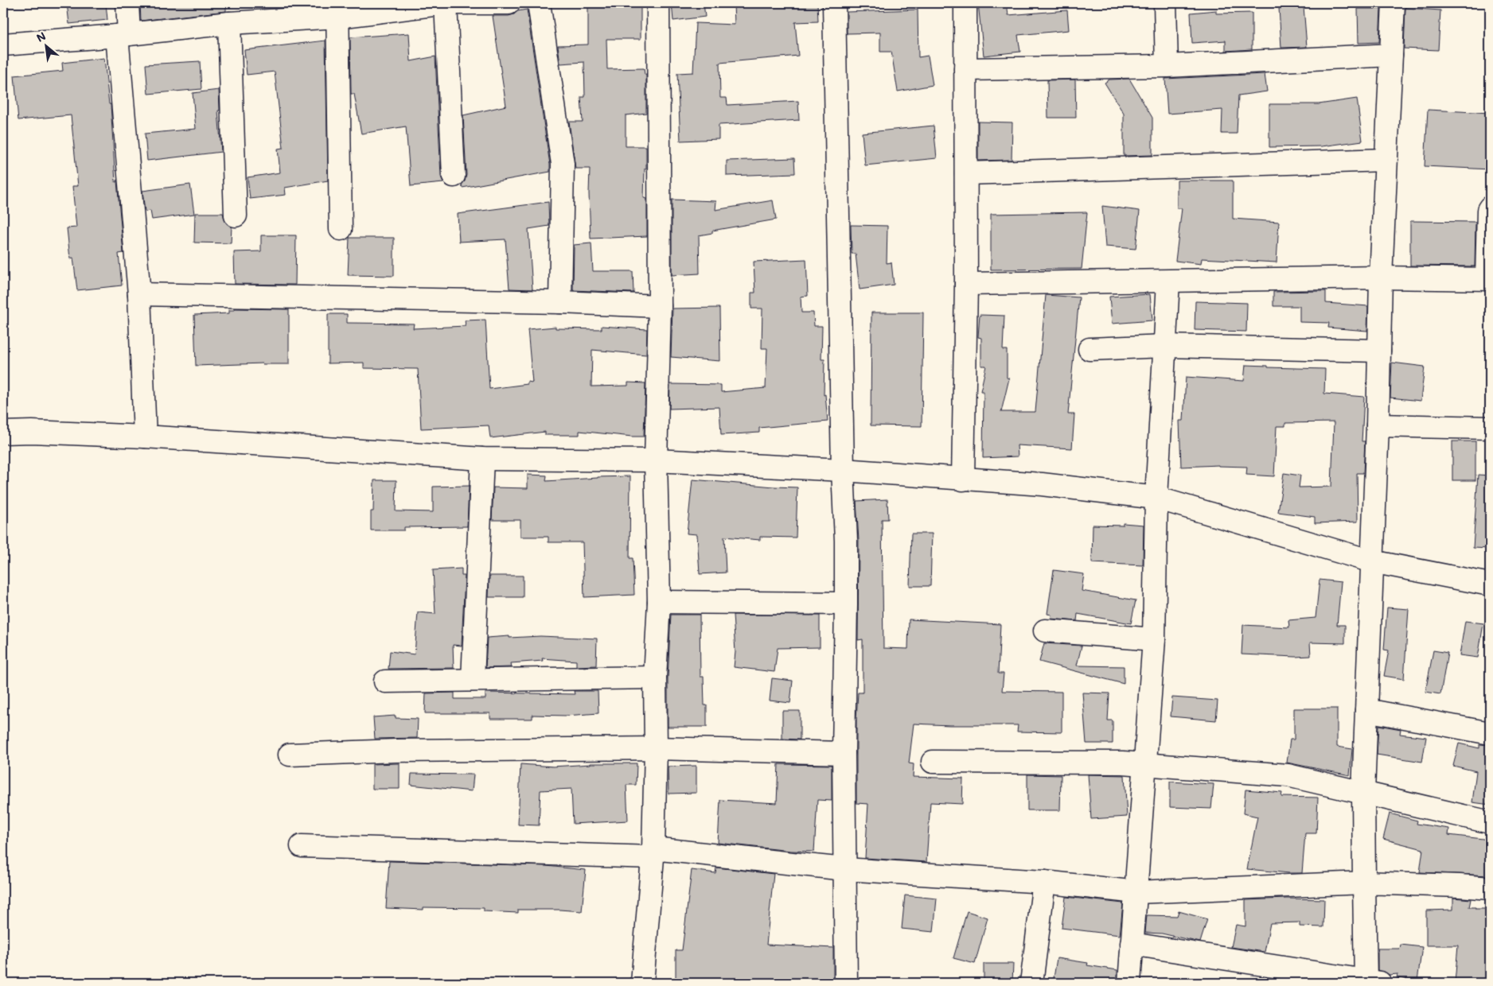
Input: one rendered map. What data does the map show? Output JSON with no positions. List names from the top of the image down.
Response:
{
  "north": "top left"
}
